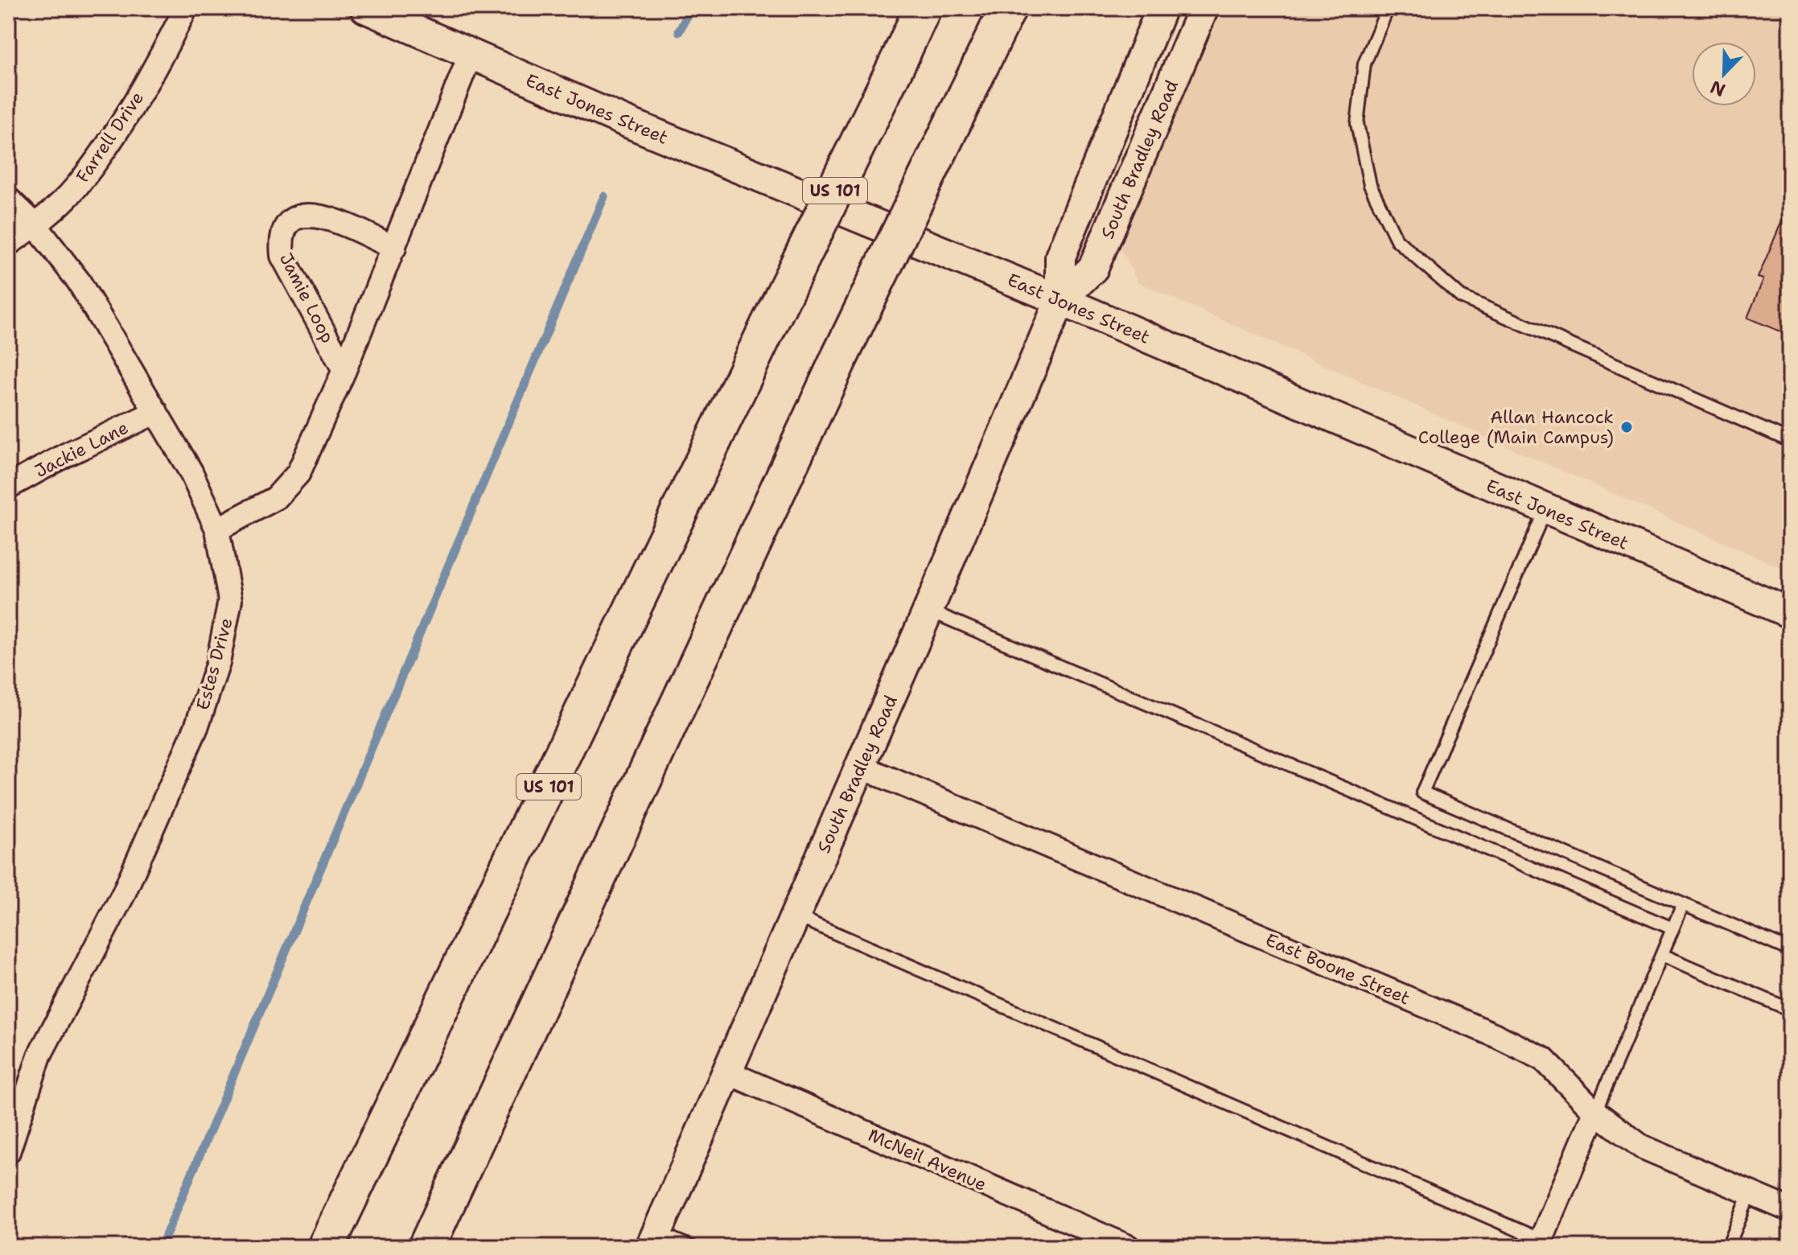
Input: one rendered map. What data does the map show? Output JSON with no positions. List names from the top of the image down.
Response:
{
  "streets": {
    "highway": ["US 101"],
    "street": [
      "East Jones Street",
      "Farrell Drive",
      "South Bradley Road",
      "Jamie Loop",
      "Jackie Lane",
      "Estes Drive",
      "East Boone Street",
      "McNeil Avenue"
    ]
  },
  "crossings": [
    ["East Jones Street", "South Bradley Road"],
    ["East Jones Street", "Jamie Loop"],
    ["Farrell Drive", "Estes Drive"],
    ["South Bradley Road", "East Boone Street"],
    ["South Bradley Road", "McNeil Avenue"],
    ["Jamie Loop", "Estes Drive"],
    ["Jackie Lane", "Estes Drive"]
  ],
  "places": ["Allan Hancock College (Main Campus)"],
  "north": "bottom left"
}
